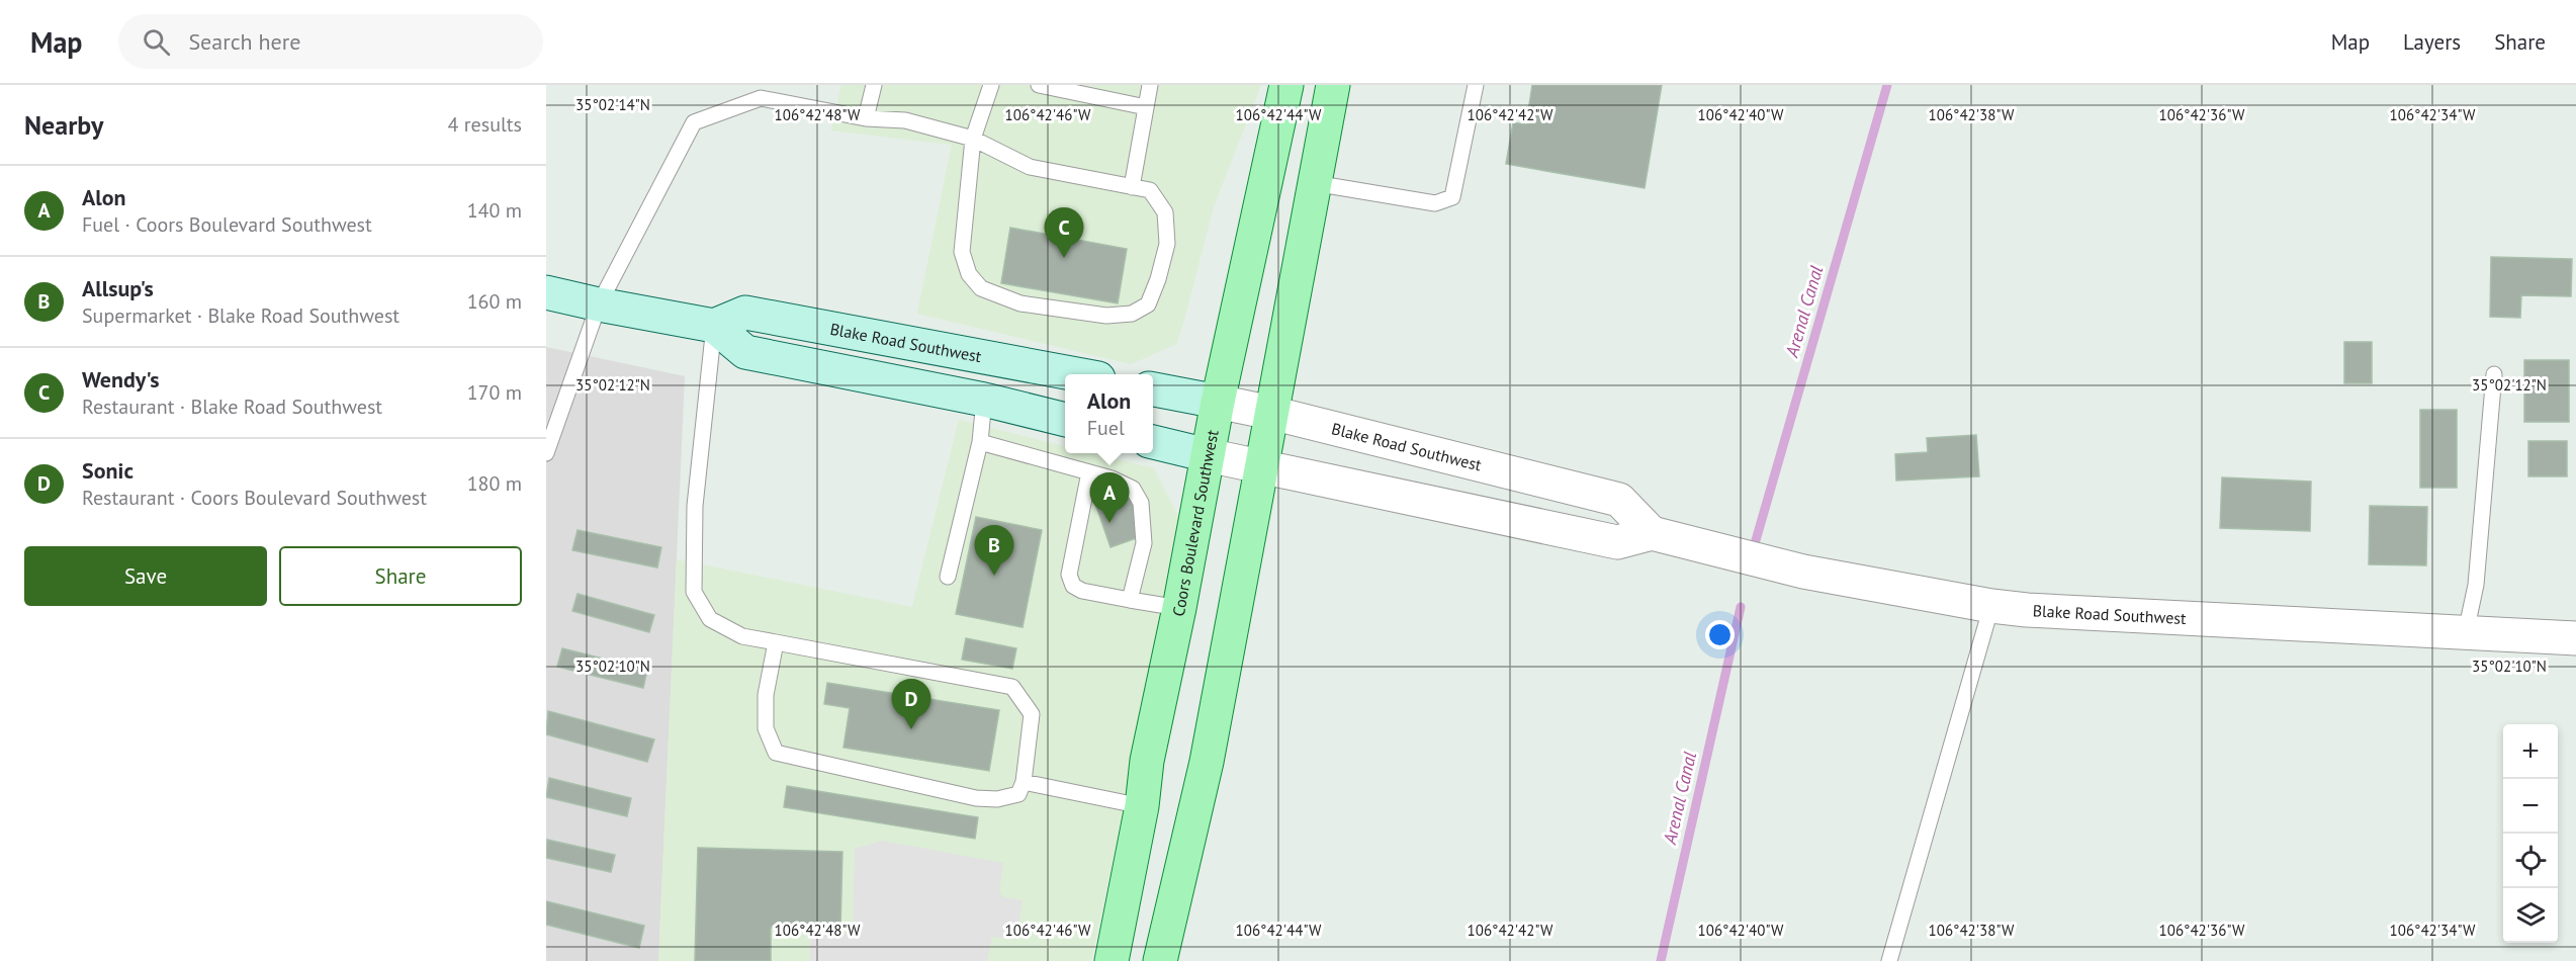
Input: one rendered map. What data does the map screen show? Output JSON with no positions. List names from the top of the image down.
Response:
{
  "streets": {
    "main road": ["Blake Road Southwest", "Coors Boulevard Southwest"]
  },
  "crossings": [
    ["Blake Road Southwest", "Coors Boulevard Southwest"]
  ],
  "water": ["Arenal Canal"],
  "page": {
    "header": "Map",
    "search": "Search here",
    "nav": ["Map", "Layers", "Share"],
    "heading": ["Nearby", "4 results"],
    "list": [
      {
        "mark": "A",
        "name": "Alon",
        "note": "Fuel · Coors Boulevard Southwest",
        "value": "140 m"
      },
      {
        "mark": "B",
        "name": "Allsup's",
        "note": "Supermarket · Blake Road Southwest",
        "value": "160 m"
      },
      {
        "mark": "C",
        "name": "Wendy's",
        "note": "Restaurant · Blake Road Southwest",
        "value": "170 m"
      },
      {
        "mark": "D",
        "name": "Sonic",
        "note": "Restaurant · Coors Boulevard Southwest",
        "value": "180 m"
      }
    ],
    "pins": [
      "C",
      "A",
      "B",
      "D"
    ],
    "popup": ["Alon", "Fuel"],
    "buttons": ["Save", "Share"],
    "map_buttons": ["+", "−"]
  },
  "coordinates": [
    "35°02'14\"N",
    "106°42'48\"W",
    "106°42'46\"W",
    "106°42'44\"W",
    "106°42'42\"W",
    "106°42'40\"W",
    "106°42'38\"W",
    "106°42'36\"W",
    "106°42'34\"W",
    "35°02'12\"N",
    "35°02'10\"N"
  ]
}
